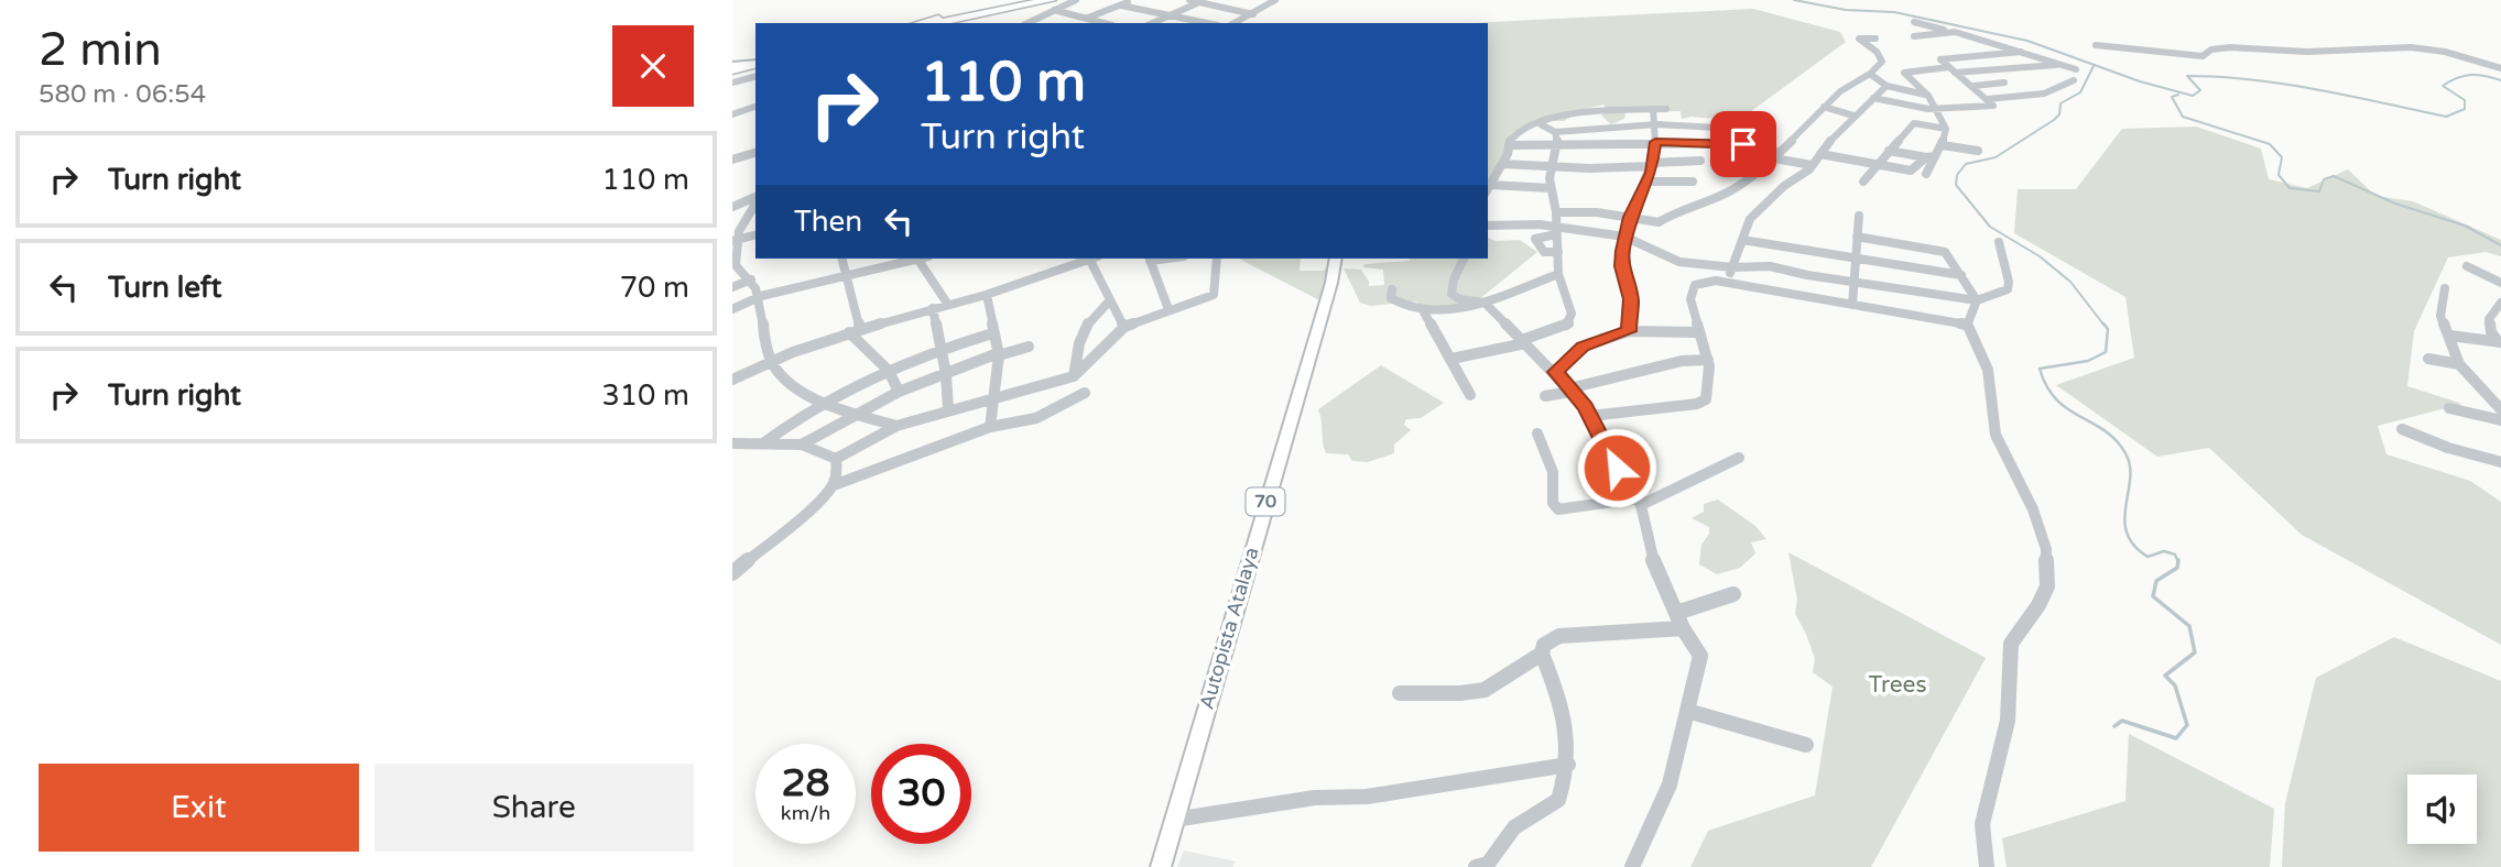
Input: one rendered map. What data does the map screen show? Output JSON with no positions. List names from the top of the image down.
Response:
{
  "streets": {
    "main road": ["70", "Autopista Atalaya"]
  },
  "parks": ["Trees"],
  "page": {
    "heading": ["2 min", "580 m · 06:54"],
    "turn": ["110 m", "Turn right"],
    "list": [
      {
        "name": "Turn right",
        "value": "110 m"
      },
      {
        "name": "Turn left",
        "value": "70 m"
      },
      {
        "name": "Turn right",
        "value": "310 m"
      }
    ],
    "then": "Then",
    "speed": "28 km/h",
    "limit": "30",
    "buttons": ["Exit", "Share"]
  }
}
